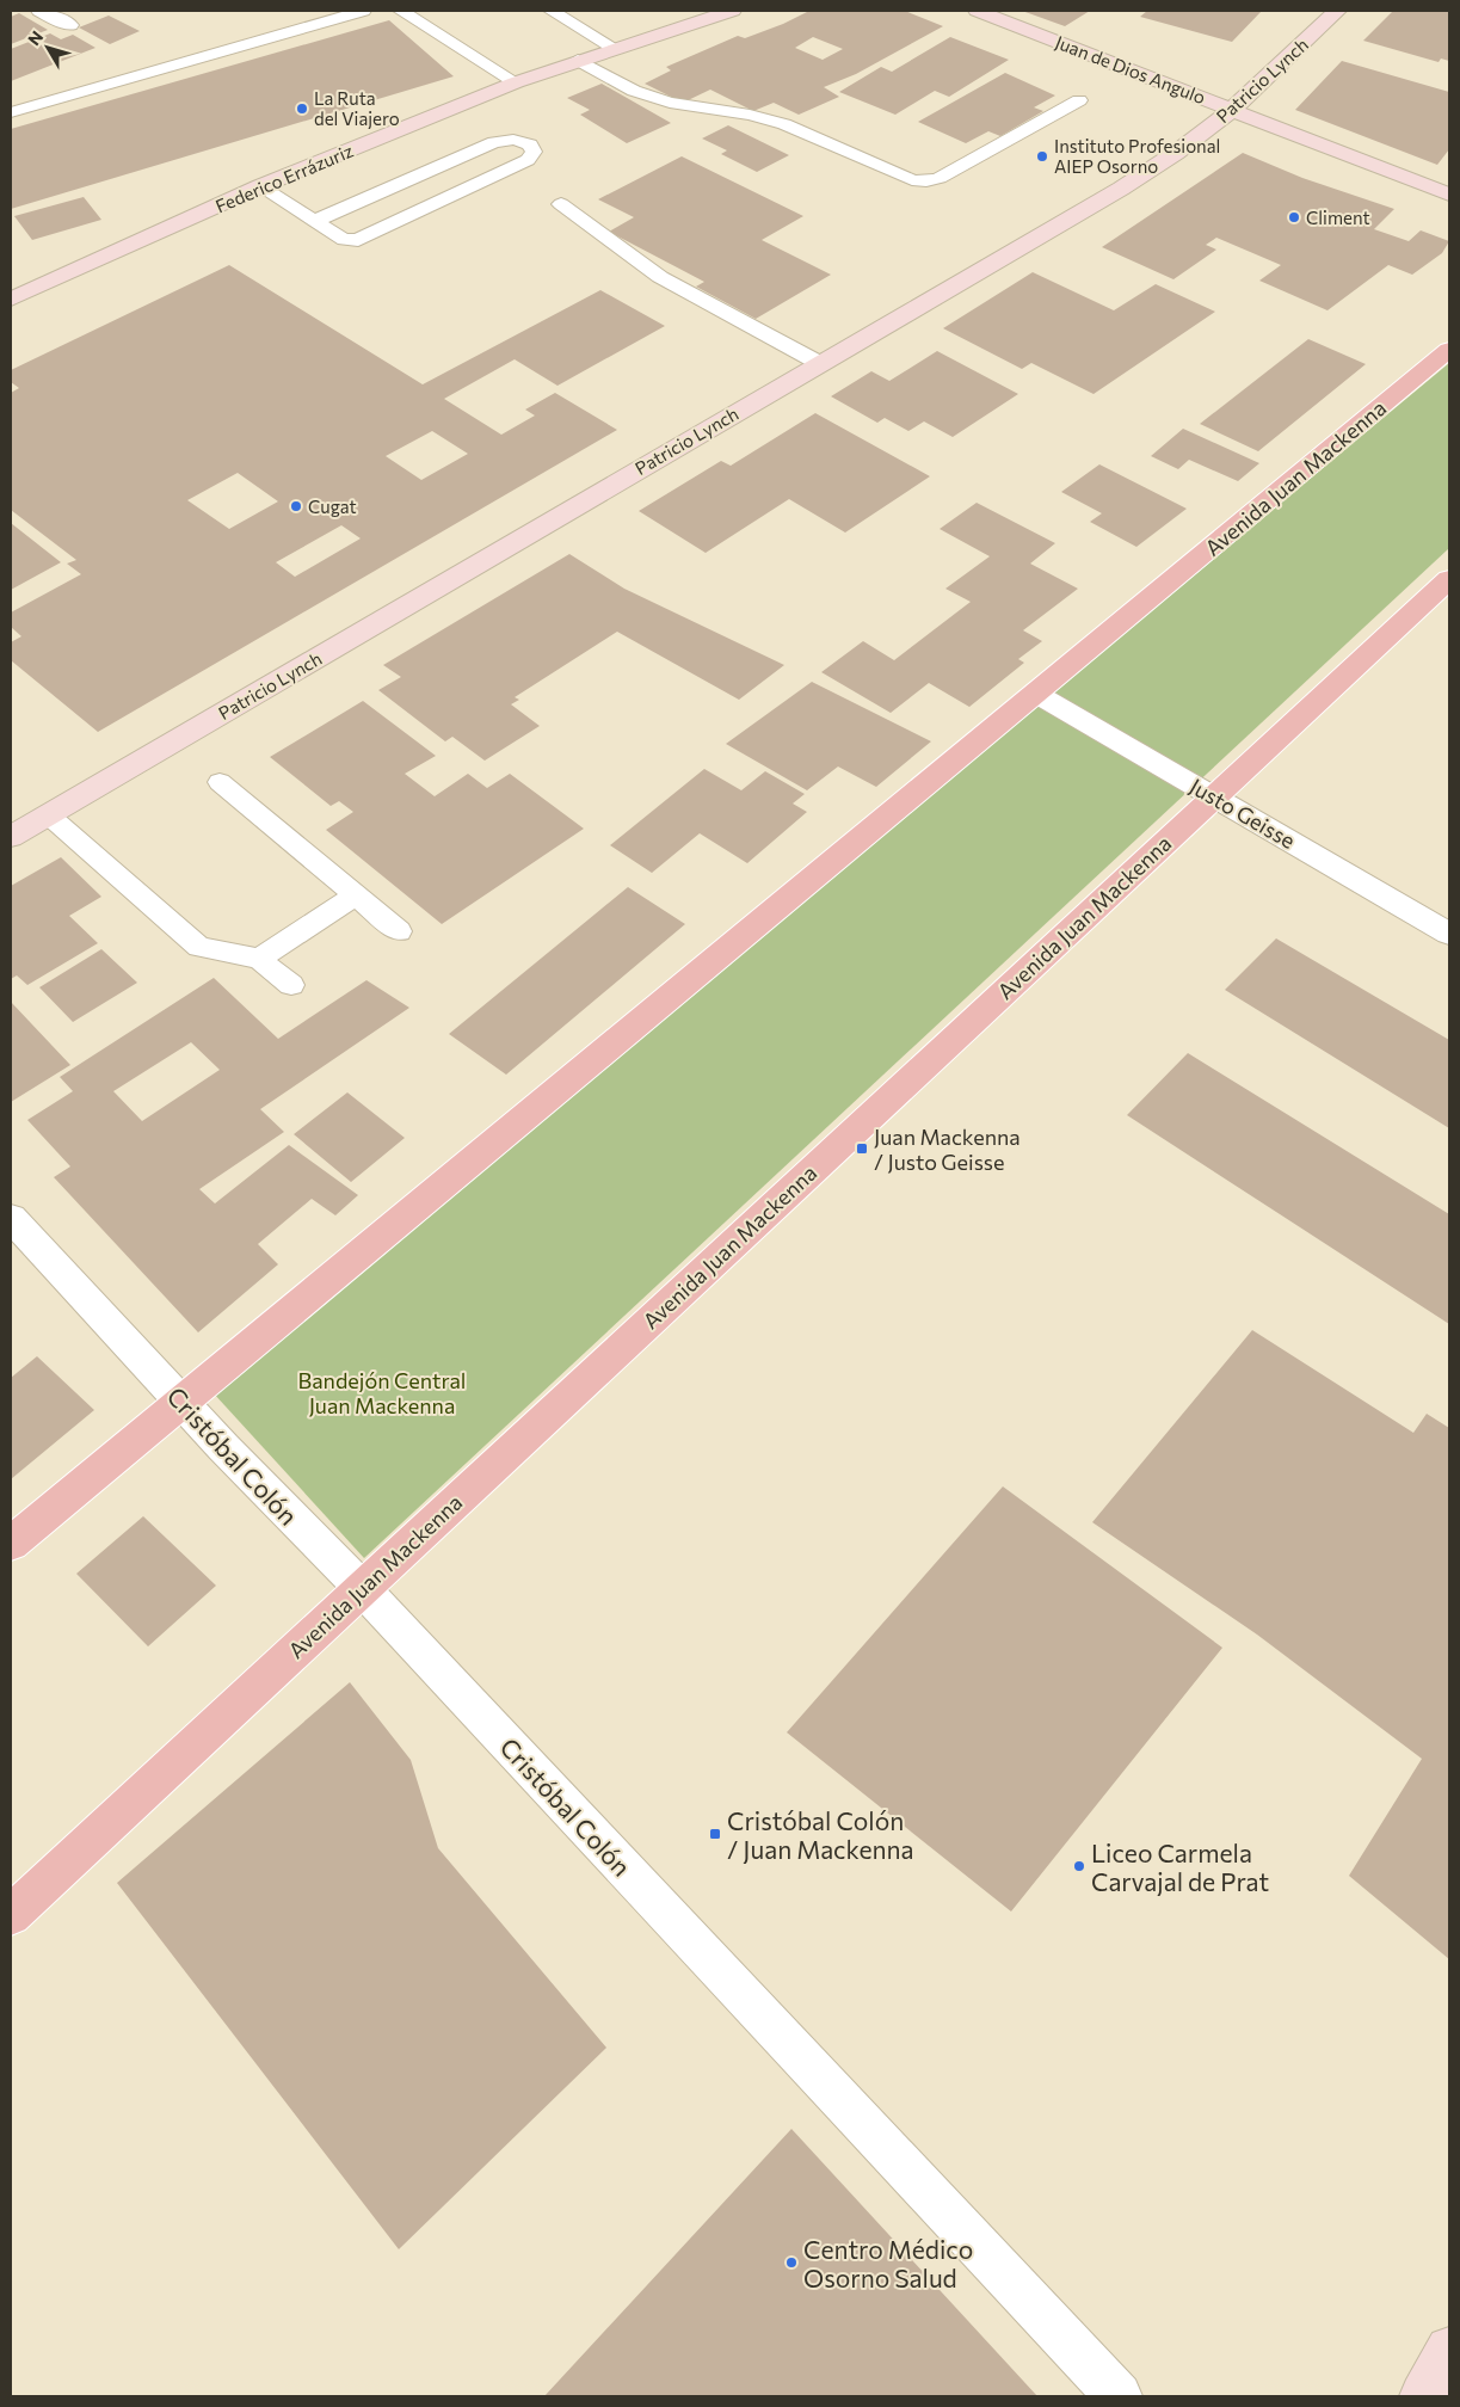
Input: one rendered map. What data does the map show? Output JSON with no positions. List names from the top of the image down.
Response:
{
  "streets": {
    "main road": ["Avenida Juan Mackenna"],
    "street": [
      "Juan de Dios Angulo",
      "Patricio Lynch",
      "Federico Errázuriz",
      "Justo Geisse",
      "Cristóbal Colón"
    ]
  },
  "crossings": [
    ["Juan de Dios Angulo", "Patricio Lynch"],
    ["Avenida Juan Mackenna", "Justo Geisse"],
    ["Avenida Juan Mackenna", "Cristóbal Colón"]
  ],
  "parks": ["Bandejón Central Juan Mackenna"],
  "places": {
    "other": [
      "La Ruta del Viajero",
      "Instituto Profesional AIEP Osorno",
      "Climent",
      "Cugat",
      "Liceo Carmela Carvajal de Prat",
      "Centro Médico Osorno Salud"
    ],
    "transit": ["Juan Mackenna / Justo Geisse", "Cristóbal Colón / Juan Mackenna"]
  },
  "north": "top left"
}
